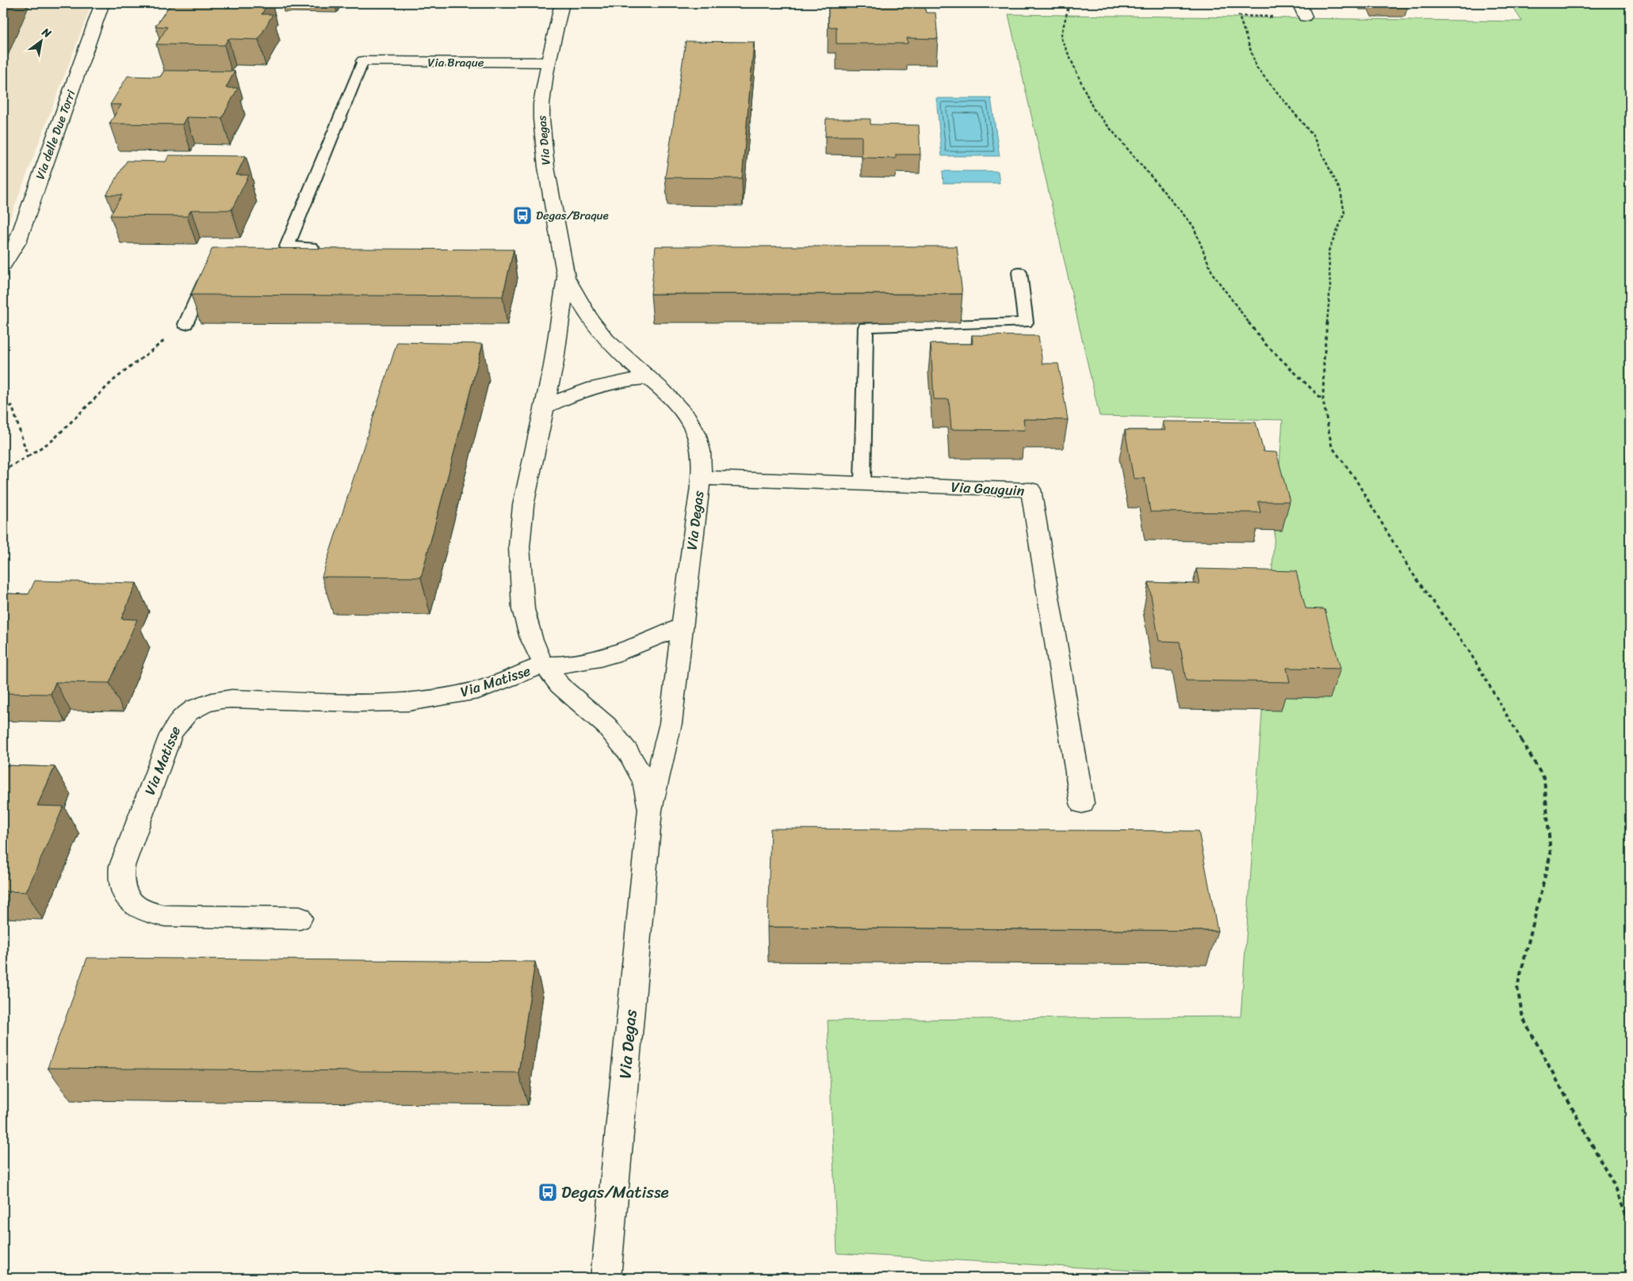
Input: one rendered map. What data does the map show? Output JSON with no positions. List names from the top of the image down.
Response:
{
  "streets": {
    "street": [
      "Via Braque",
      "Via delle Due Torri",
      "Via Degas",
      "Via Gauguin",
      "Via Matisse"
    ]
  },
  "crossings": [
    ["Via Braque", "Via Degas"],
    ["Via Degas", "Via Gauguin"],
    ["Via Degas", "Via Matisse"]
  ],
  "places": {
    "bus stop": ["Degas/Braque", "Degas/Matisse"]
  },
  "north": "top right"
}
